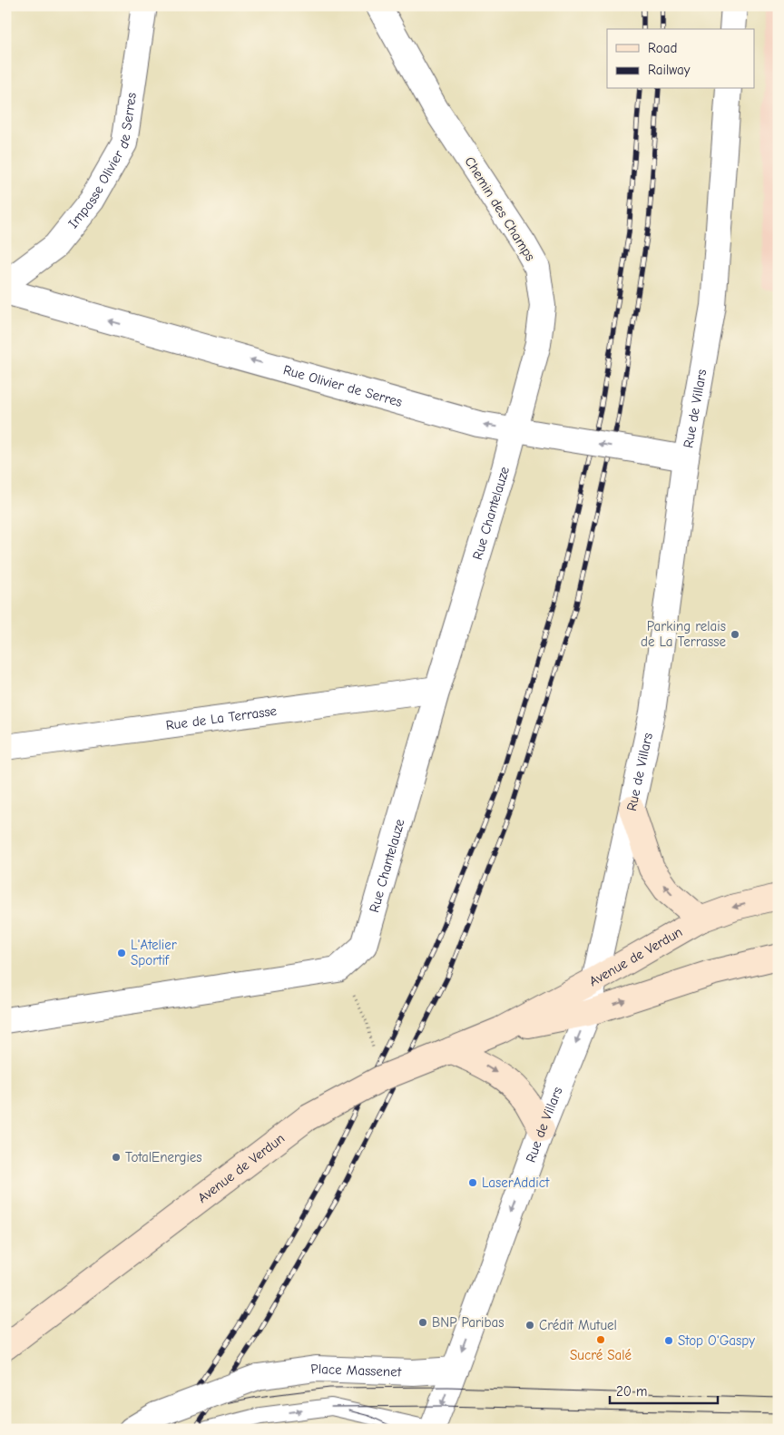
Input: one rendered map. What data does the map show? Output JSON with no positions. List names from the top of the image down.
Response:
{
  "streets": {
    "main road": ["Avenue de Verdun"],
    "street": [
      "Impasse Olivier de Serres",
      "Chemin des Champs",
      "Rue Olivier de Serres",
      "Rue de Villars",
      "Rue Chantelauze",
      "Rue de La Terrasse",
      "Place Massenet"
    ]
  },
  "crossings": [
    ["Chemin des Champs", "Rue Olivier de Serres"],
    ["Chemin des Champs", "Rue Chantelauze"],
    ["Rue Olivier de Serres", "Rue de Villars"],
    ["Rue Olivier de Serres", "Rue Chantelauze"],
    ["Rue de Villars", "Avenue de Verdun"],
    ["Rue de Villars", "Place Massenet"],
    ["Rue Chantelauze", "Rue de La Terrasse"]
  ],
  "one_way": ["Rue Olivier de Serres"],
  "places": [
    "Parking relais de La Terrasse",
    "L'Atelier Sportif",
    "TotalEnergies",
    "LaserAddict",
    "BNP Paribas",
    "Crédit Mutuel",
    "Sucré Salé",
    "Stop O'Gaspy"
  ],
  "legend": ["Road", "Railway"],
  "scale_bar": "20 m"
}
